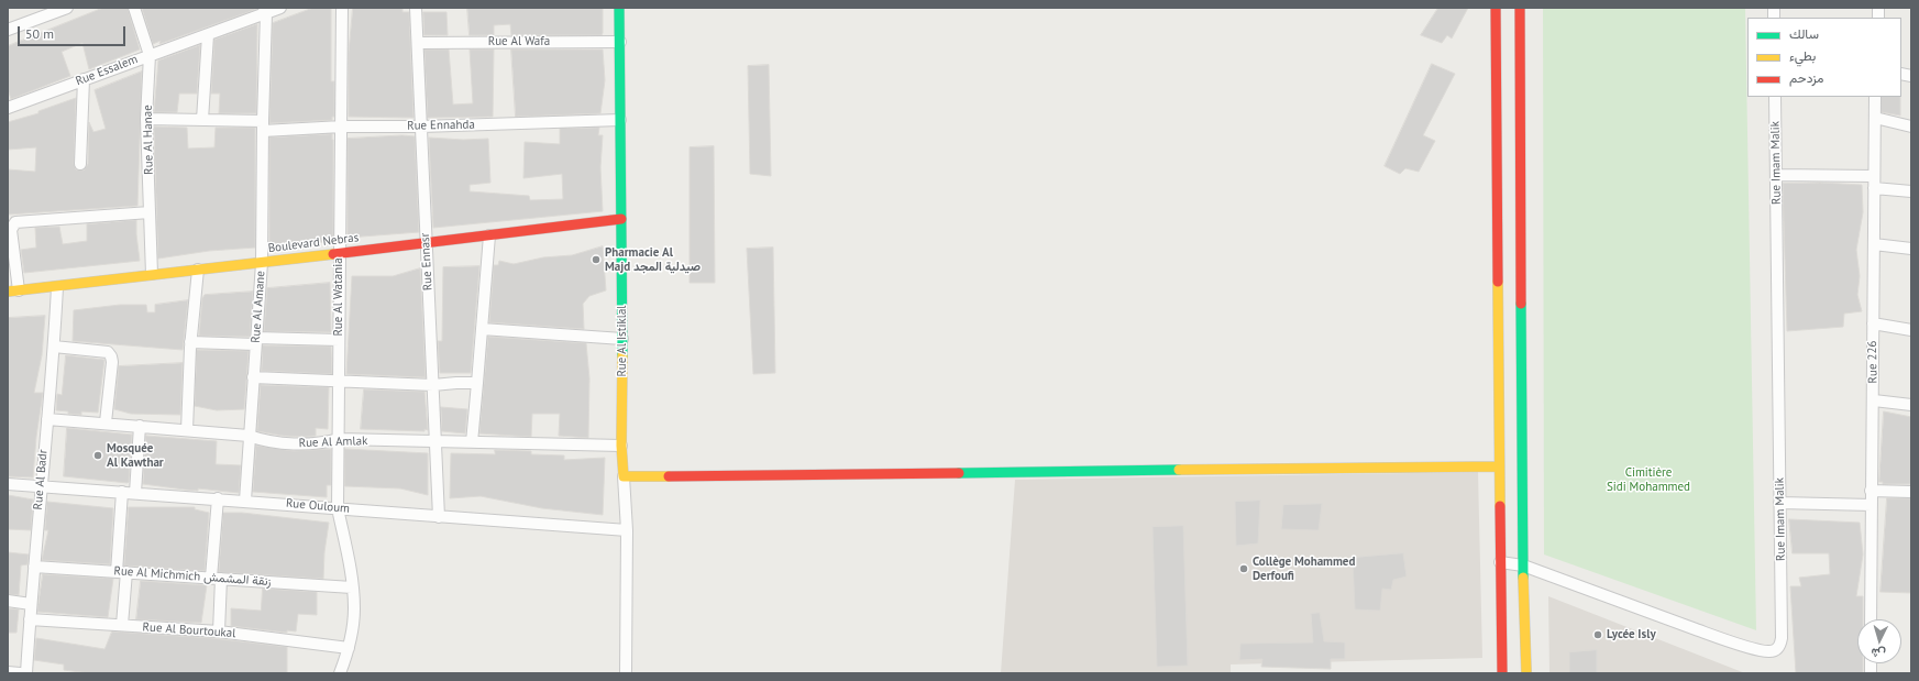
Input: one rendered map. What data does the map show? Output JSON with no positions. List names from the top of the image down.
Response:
{
  "streets": {
    "street": [
      "Rue Al Wafa",
      "Rue Essalem",
      "Rue Ennahda",
      "Rue Al Hanae",
      "Rue Imam Malik",
      "Boulevard Nebras",
      "Rue Ennasr",
      "Rue Al Watania",
      "Rue Al Amane",
      "Rue Al Istiklal",
      "Rue 226",
      "Rue Al Amlak",
      "Rue Al Badr",
      "Rue Ouloum",
      "Rue Al Michmich زنقة المشمش",
      "Rue Al Bourtoukal"
    ]
  },
  "crossings": [
    ["Rue Al Wafa", "Rue Ennasr"],
    ["Rue Al Wafa", "Rue Al Istiklal"],
    ["Rue Essalem", "Rue Al Hanae"],
    ["Rue Essalem", "Rue Al Amane"],
    ["Rue Ennahda", "Rue Al Hanae"],
    ["Rue Ennahda", "Rue Ennasr"],
    ["Rue Ennahda", "Rue Al Watania"],
    ["Rue Ennahda", "Rue Al Amane"],
    ["Rue Ennahda", "Rue Al Istiklal"],
    ["Rue Al Hanae", "Boulevard Nebras"],
    ["Boulevard Nebras", "Rue Ennasr"],
    ["Boulevard Nebras", "Rue Al Watania"],
    ["Boulevard Nebras", "Rue Al Amane"],
    ["Boulevard Nebras", "Rue Al Istiklal"],
    ["Boulevard Nebras", "Rue Al Badr"],
    ["Rue Ennasr", "Rue Al Amlak"],
    ["Rue Ennasr", "Rue Ouloum"],
    ["Rue Al Watania", "Rue Al Amlak"],
    ["Rue Al Watania", "Rue Ouloum"],
    ["Rue Al Watania", "Rue Al Michmich زنقة المشمش"],
    ["Rue Al Watania", "Rue Al Bourtoukal"],
    ["Rue Al Amane", "Rue Al Amlak"],
    ["Rue Al Amane", "Rue Ouloum"],
    ["Rue Al Istiklal", "Rue Al Amlak"],
    ["Rue Al Istiklal", "Rue Ouloum"],
    ["Rue Al Amlak", "Rue Al Badr"],
    ["Rue Al Badr", "Rue Ouloum"],
    ["Rue Al Badr", "Rue Al Michmich زنقة المشمش"],
    ["Rue Al Badr", "Rue Al Bourtoukal"]
  ],
  "parks": ["Cimitière Sidi Mohammed"],
  "places": [
    "Pharmacie Al Majd صيدلية المجد",
    "Mosquée Al Kawthar",
    "Collège Mohammed Derfoufi",
    "Lycée Isly"
  ],
  "legend": ["سالك", "بطيء", "مزدحم"],
  "scale_bar": "50 m",
  "north": "bottom"
}
